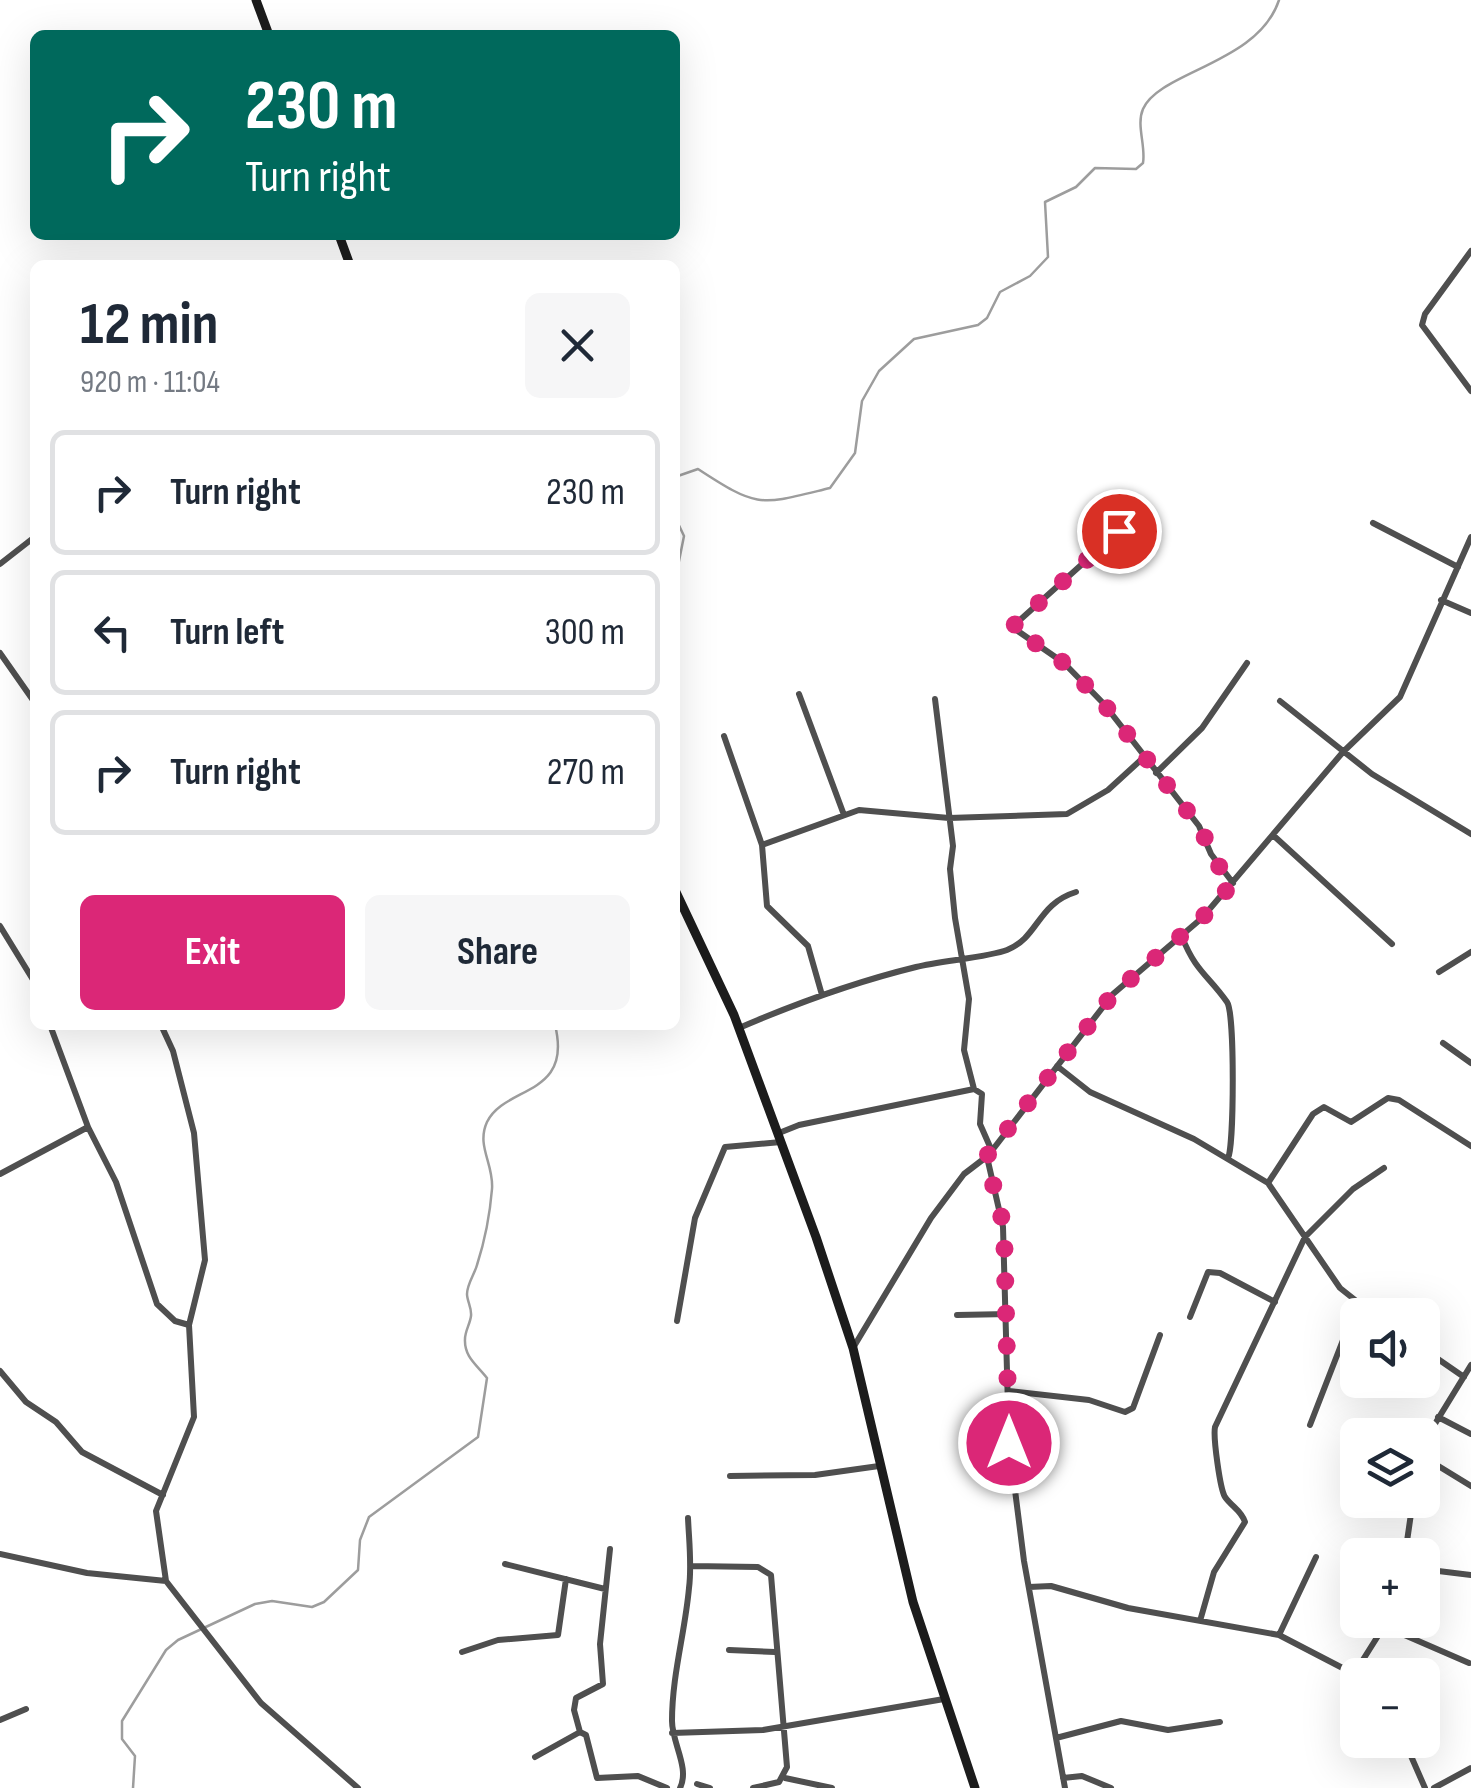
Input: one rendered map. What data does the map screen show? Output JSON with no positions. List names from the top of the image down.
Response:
{
  "page": {
    "turn": ["230 m", "Turn right"],
    "heading": ["12 min", "920 m · 11:04"],
    "list": [
      {
        "name": "Turn right",
        "value": "230 m"
      },
      {
        "name": "Turn left",
        "value": "300 m"
      },
      {
        "name": "Turn right",
        "value": "270 m"
      }
    ],
    "buttons": ["Exit", "Share"],
    "map_buttons": ["+", "−"]
  }
}
